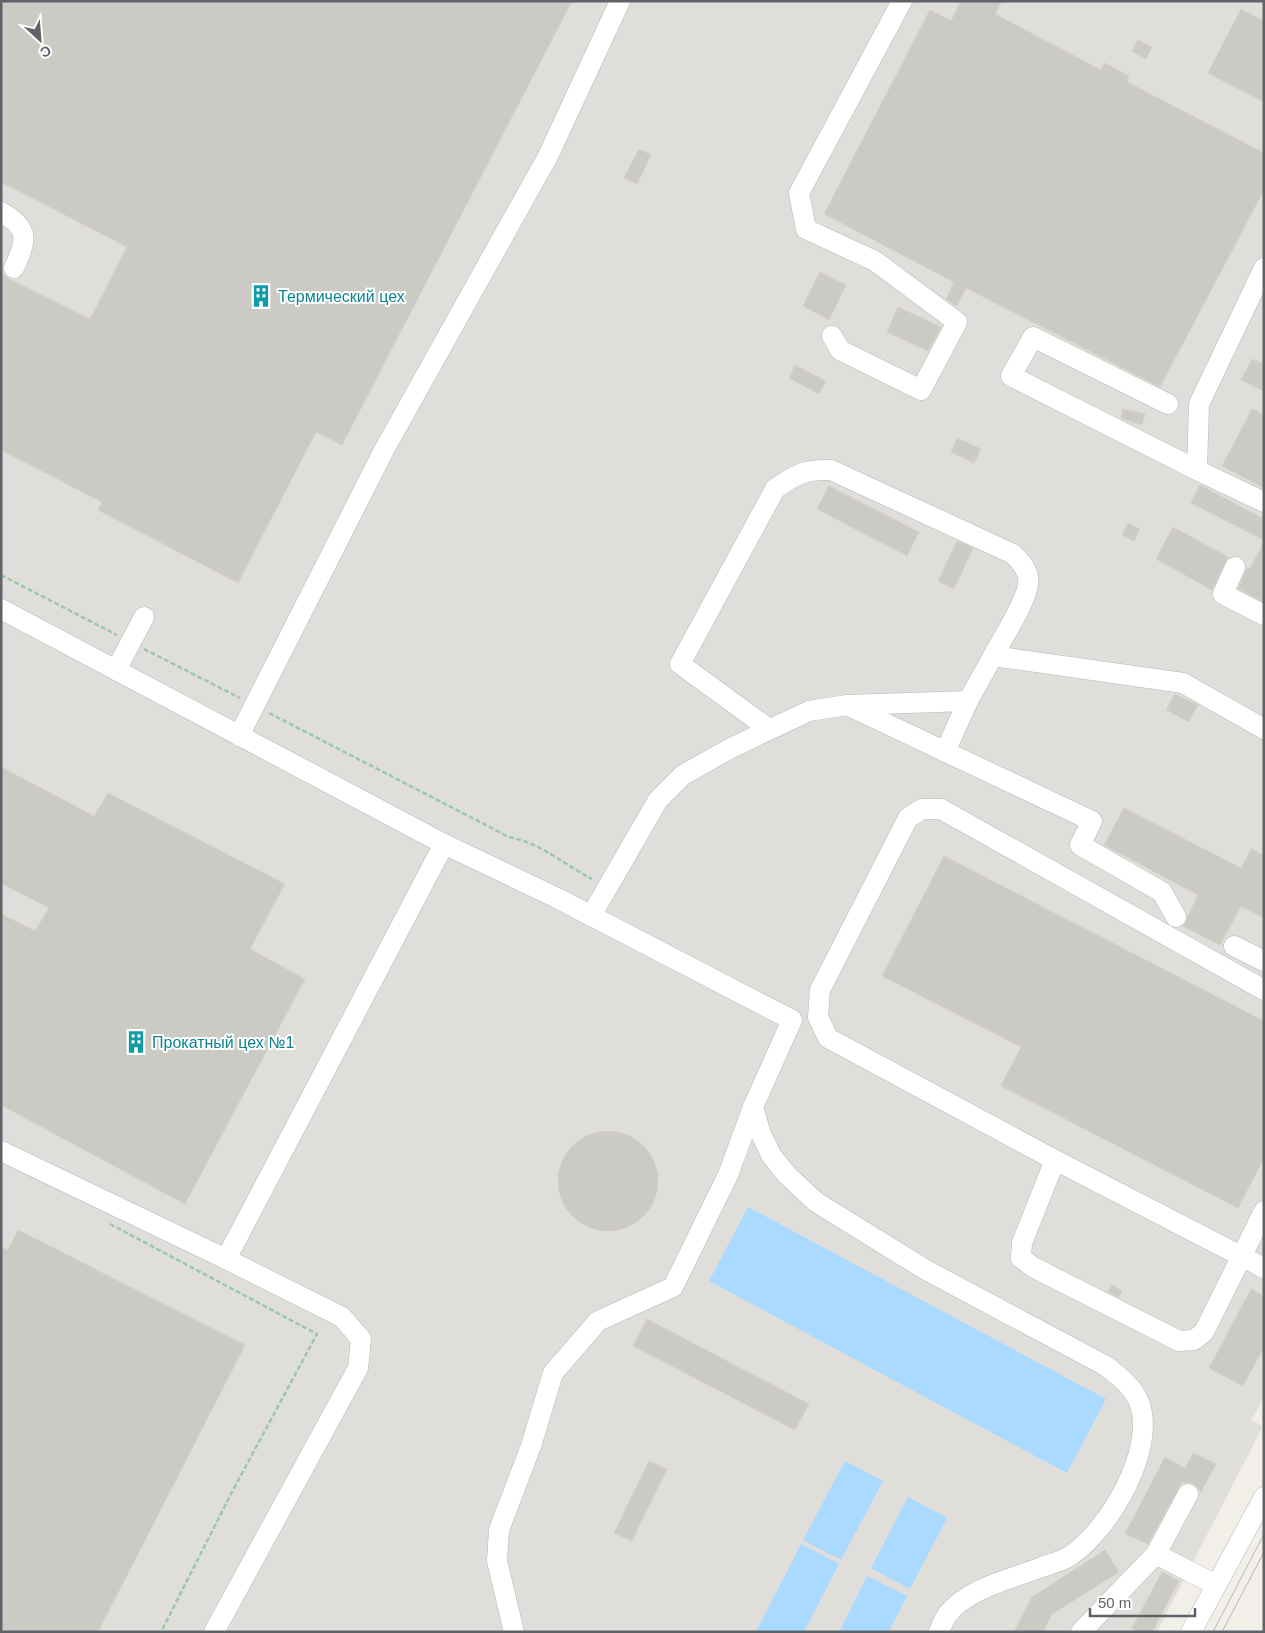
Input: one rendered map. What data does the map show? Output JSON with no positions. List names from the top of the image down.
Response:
{
  "places": {
    "building": ["Термический цех", "Прокатный цех №1"]
  },
  "scale_bar": "50 m",
  "north": "bottom right"
}
